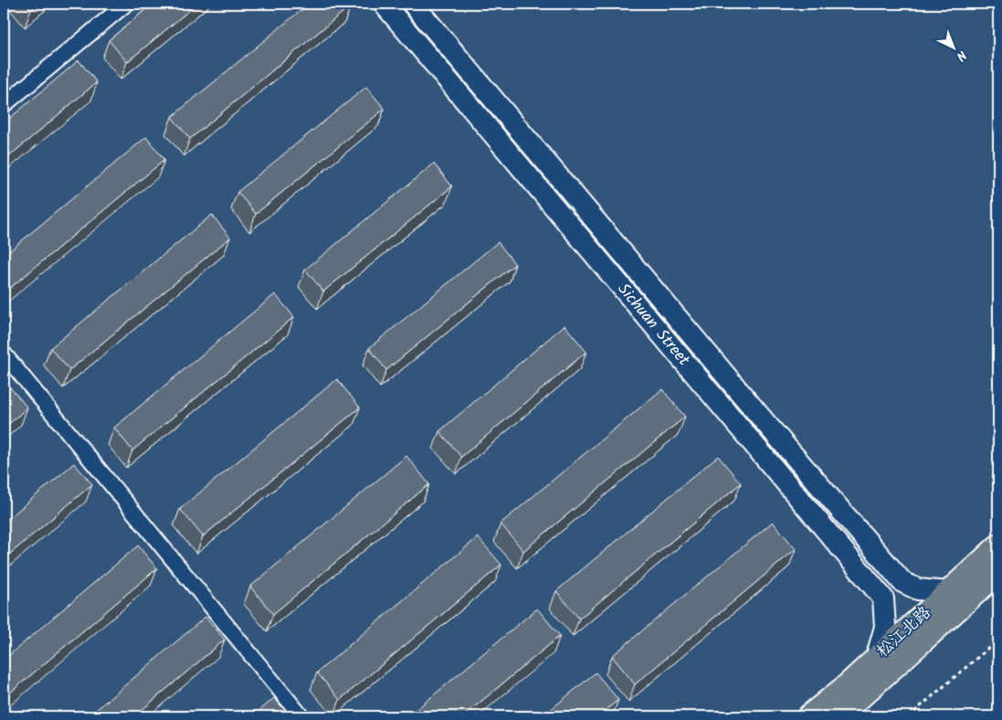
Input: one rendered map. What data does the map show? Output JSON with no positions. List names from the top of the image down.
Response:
{
  "streets": {
    "main road": ["Sichuan Street", "松江北路"]
  },
  "crossings": [
    ["Sichuan Street", "松江北路"]
  ],
  "north": "bottom right"
}
